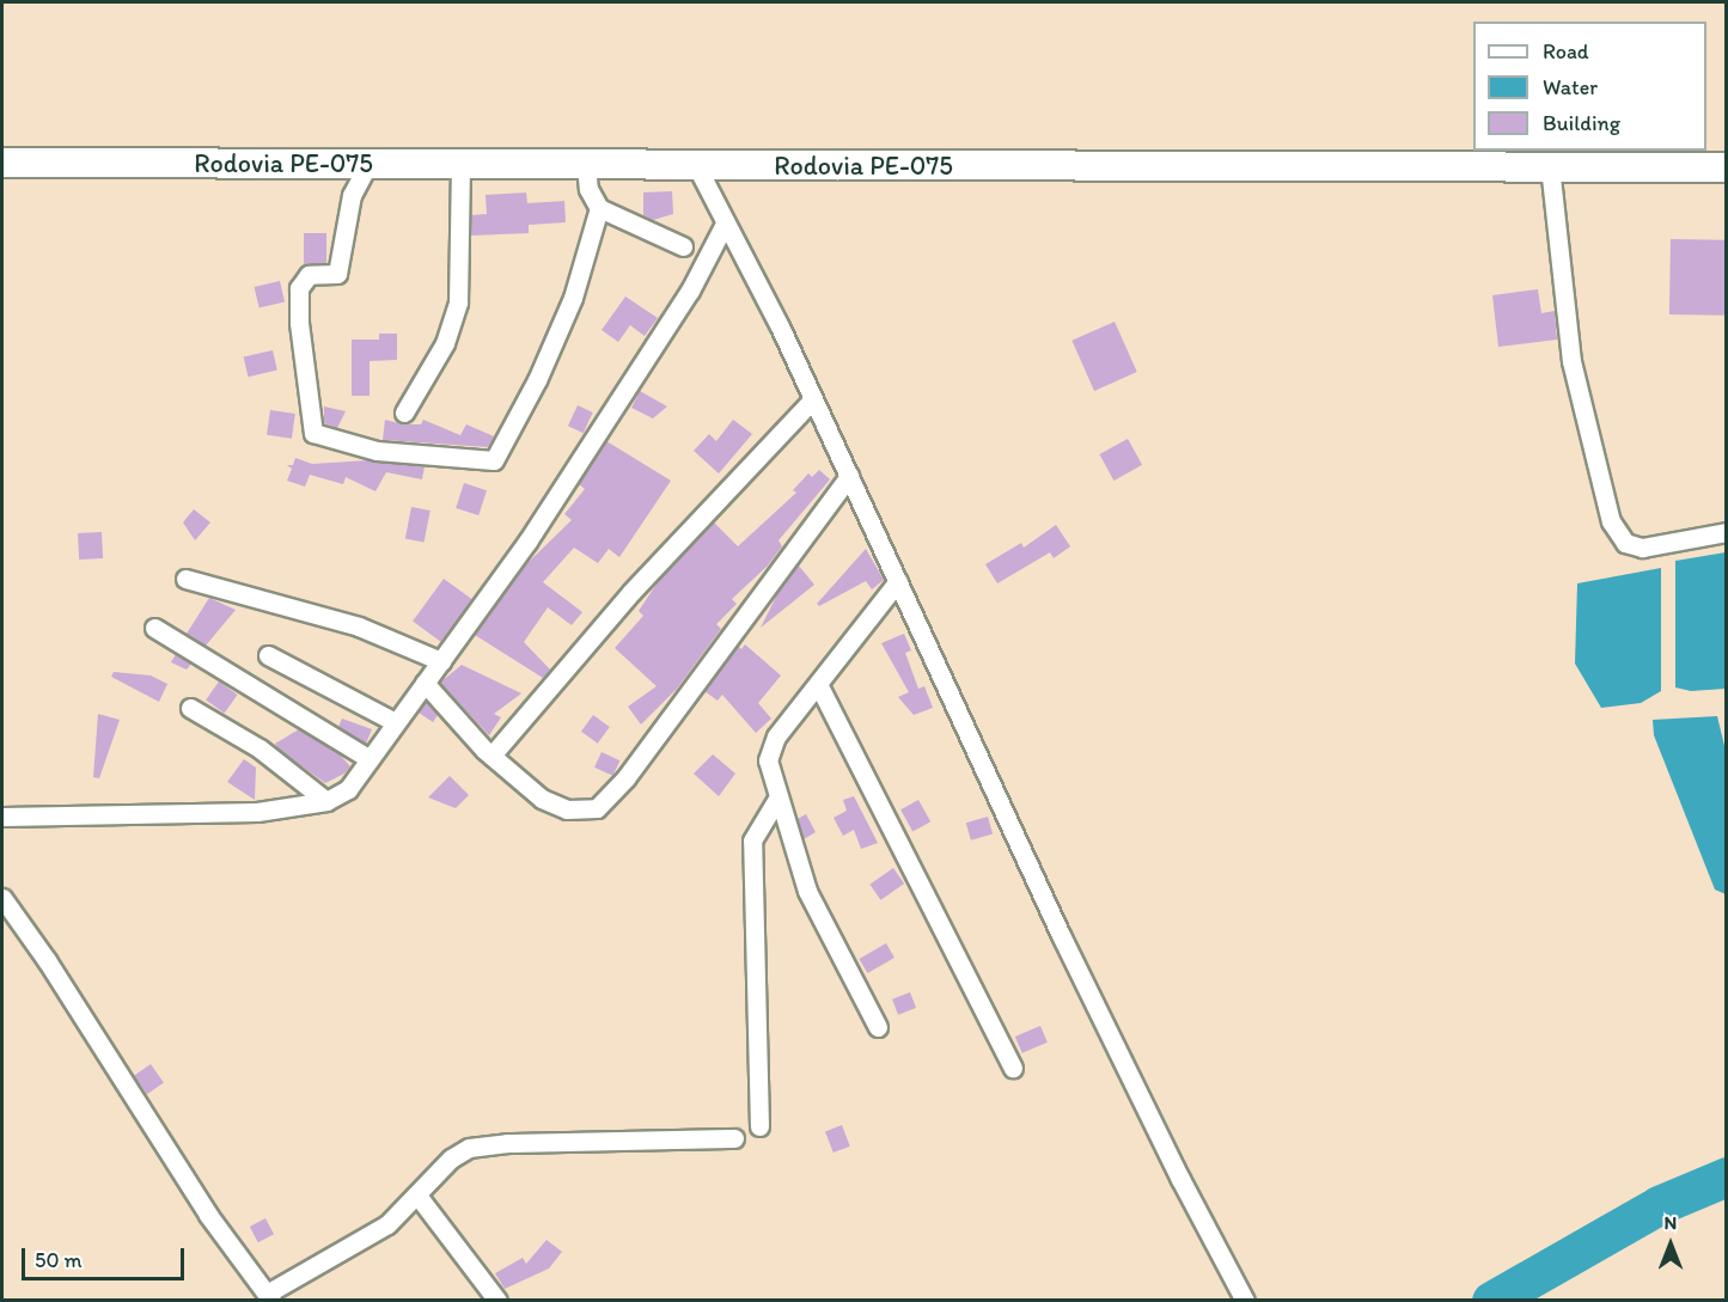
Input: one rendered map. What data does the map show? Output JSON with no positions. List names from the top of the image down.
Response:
{
  "streets": {
    "main road": ["Rodovia PE-075"]
  },
  "legend": ["Road", "Water", "Building"],
  "scale_bar": "50 m",
  "north": "top"
}
